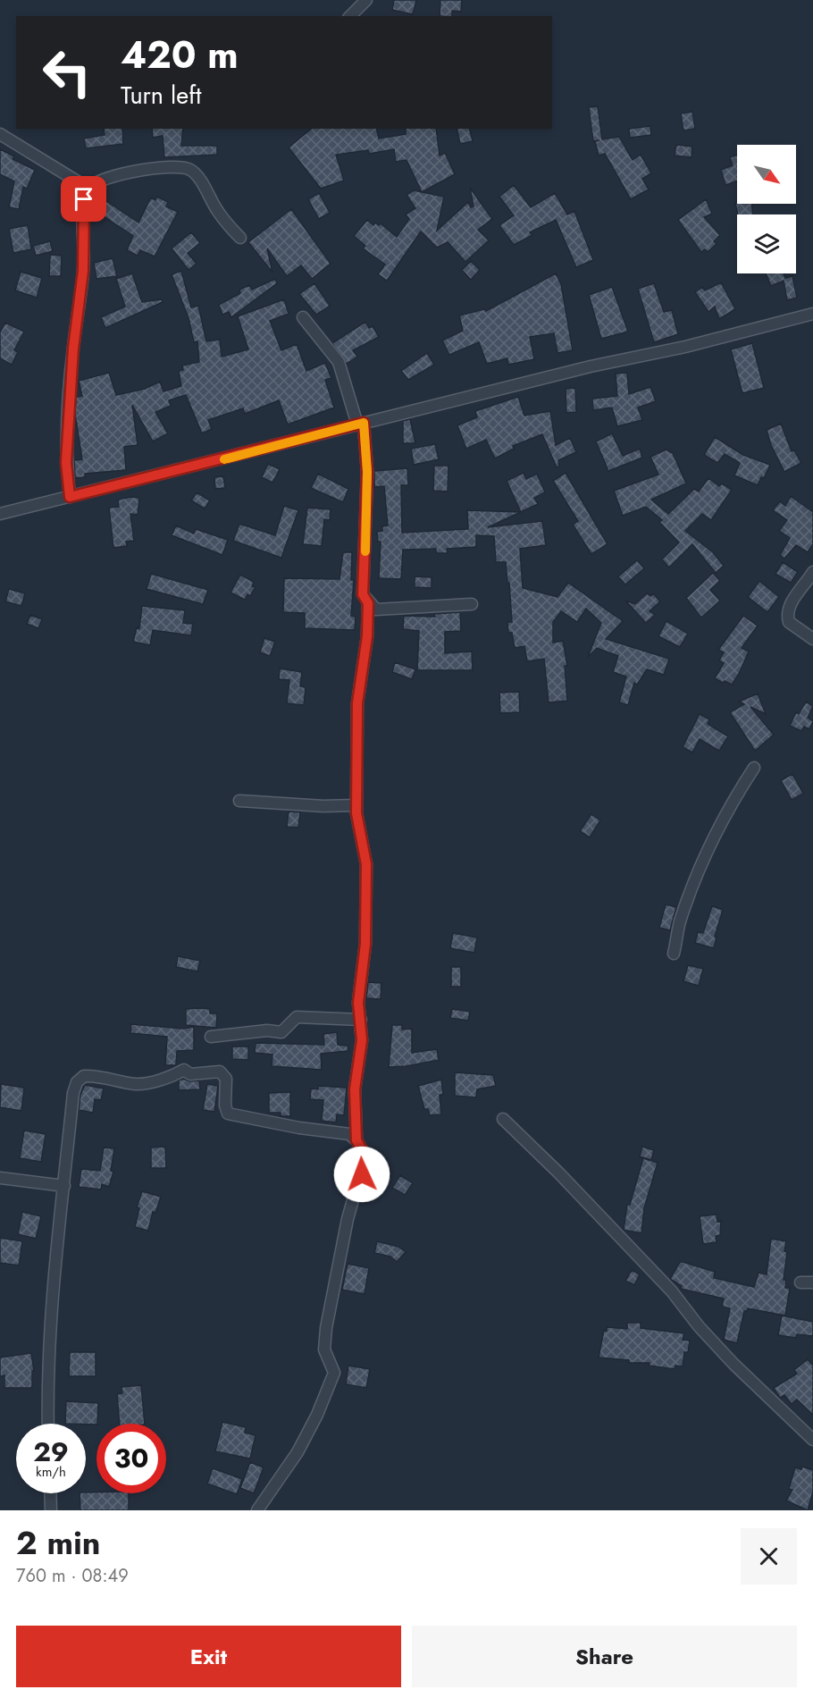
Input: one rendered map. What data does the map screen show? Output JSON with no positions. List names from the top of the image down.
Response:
{
  "north": "bottom right",
  "page": {
    "turn": ["420 m", "Turn left"],
    "speed": "29 km/h",
    "limit": "30",
    "heading": ["2 min", "760 m · 08:49"],
    "buttons": ["Exit", "Share"]
  }
}
